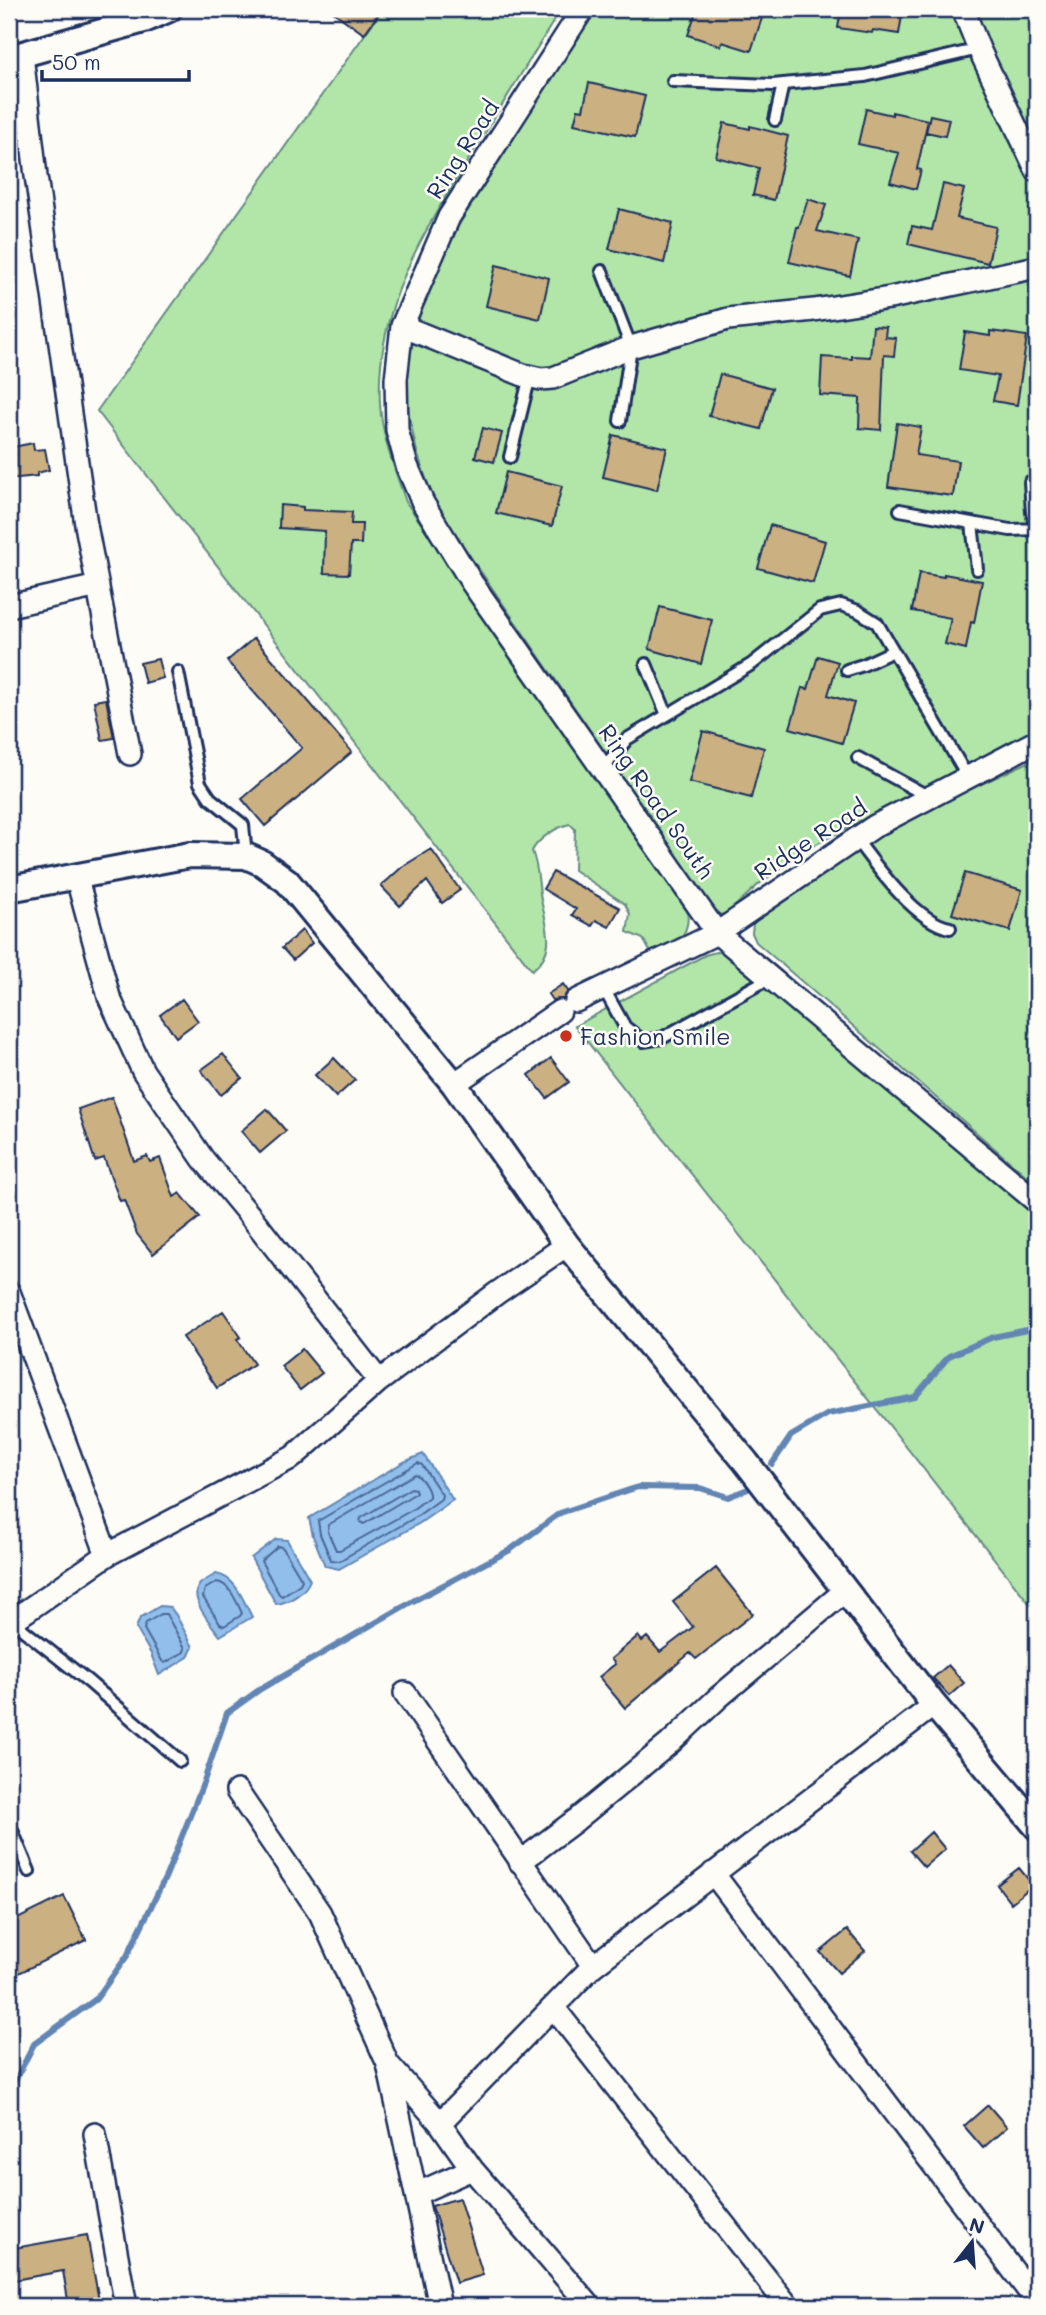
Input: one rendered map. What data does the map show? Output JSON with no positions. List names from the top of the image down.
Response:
{
  "streets": {
    "street": ["Ring Road", "Ring Road South", "Ridge Road"]
  },
  "crossings": [
    ["Ring Road", "Ring Road South"],
    ["Ring Road South", "Ridge Road"]
  ],
  "places": ["Fashion Smile"],
  "scale_bar": "50 m",
  "north": "top"
}
